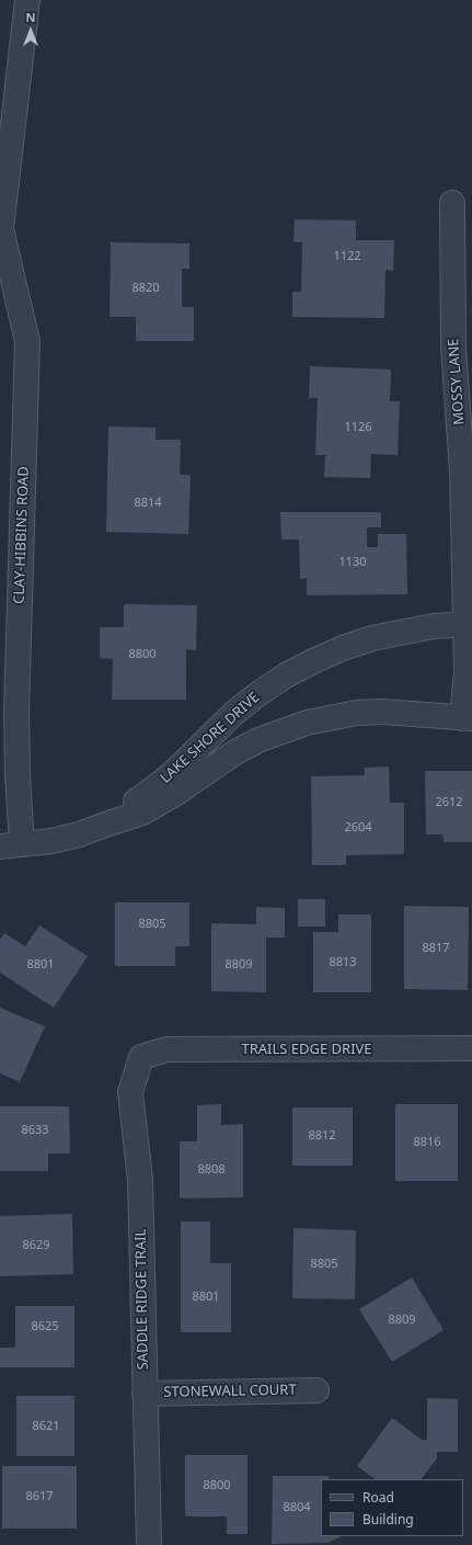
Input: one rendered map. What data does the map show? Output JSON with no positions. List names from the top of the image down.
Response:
{
  "streets": {
    "street": [
      "MOSSY LANE",
      "CLAY-HIBBINS ROAD",
      "LAKE SHORE DRIVE",
      "TRAILS EDGE DRIVE",
      "SADDLE RIDGE TRAIL",
      "STONEWALL COURT"
    ]
  },
  "crossings": [
    ["MOSSY LANE", "LAKE SHORE DRIVE"],
    ["CLAY-HIBBINS ROAD", "LAKE SHORE DRIVE"],
    ["TRAILS EDGE DRIVE", "SADDLE RIDGE TRAIL"],
    ["SADDLE RIDGE TRAIL", "STONEWALL COURT"]
  ],
  "house_numbers": [
    "1122",
    "8820",
    "1126",
    "8814",
    "1130",
    "8800",
    "2612",
    "2604",
    "8805",
    "8817",
    "8813",
    "8801",
    "8809",
    "8633",
    "8812",
    "8816",
    "8808",
    "8629",
    "8805",
    "8801",
    "8809",
    "8625",
    "8621",
    "8800",
    "8617",
    "8804"
  ],
  "legend": ["Road", "Building"],
  "north": "top"
}
